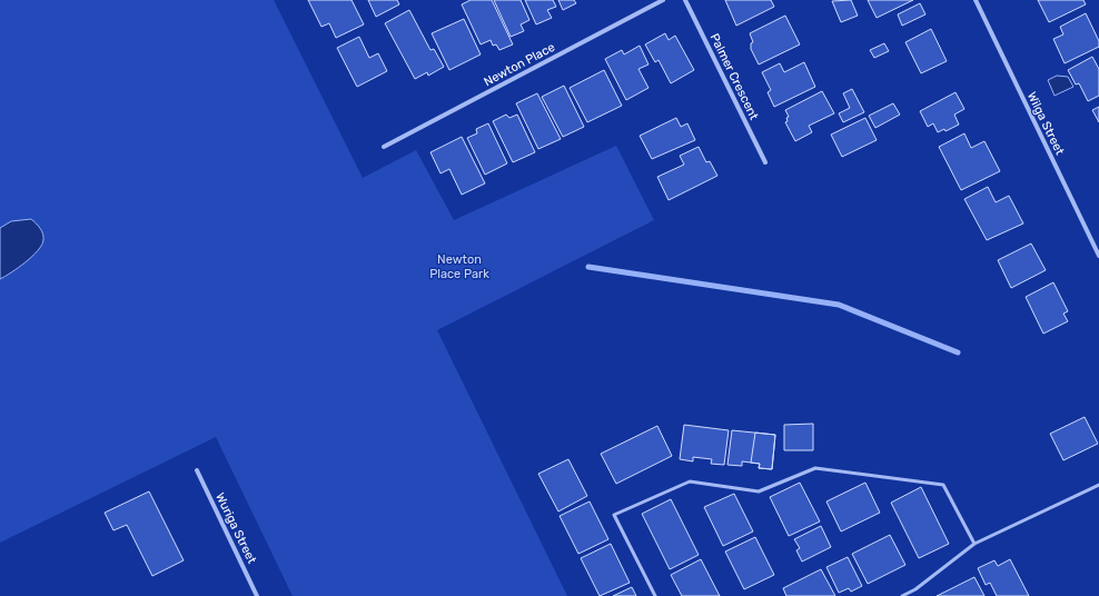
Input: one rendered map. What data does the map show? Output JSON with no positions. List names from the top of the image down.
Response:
{
  "streets": {
    "street": [
      "Newton Place",
      "Palmer Crescent",
      "Wilga Street",
      "Wuriga Street"
    ]
  },
  "parks": ["Newton Place Park"]
}
